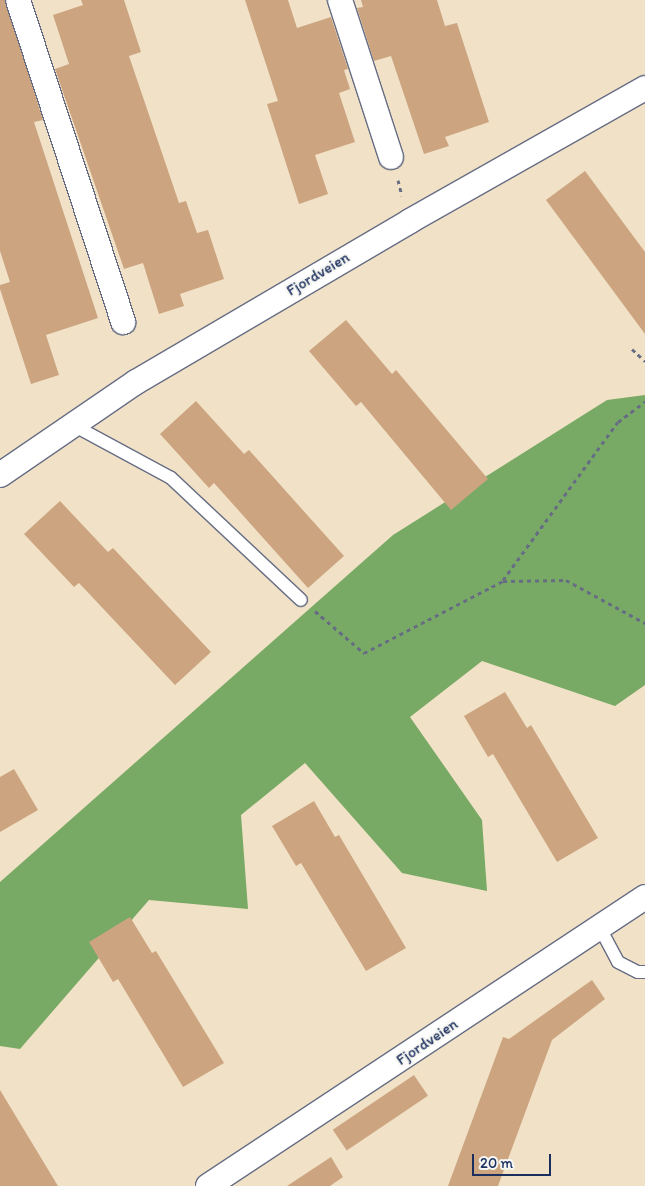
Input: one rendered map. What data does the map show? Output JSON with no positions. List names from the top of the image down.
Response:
{
  "streets": {
    "street": ["Fjordveien"]
  },
  "scale_bar": "20 m"
}
